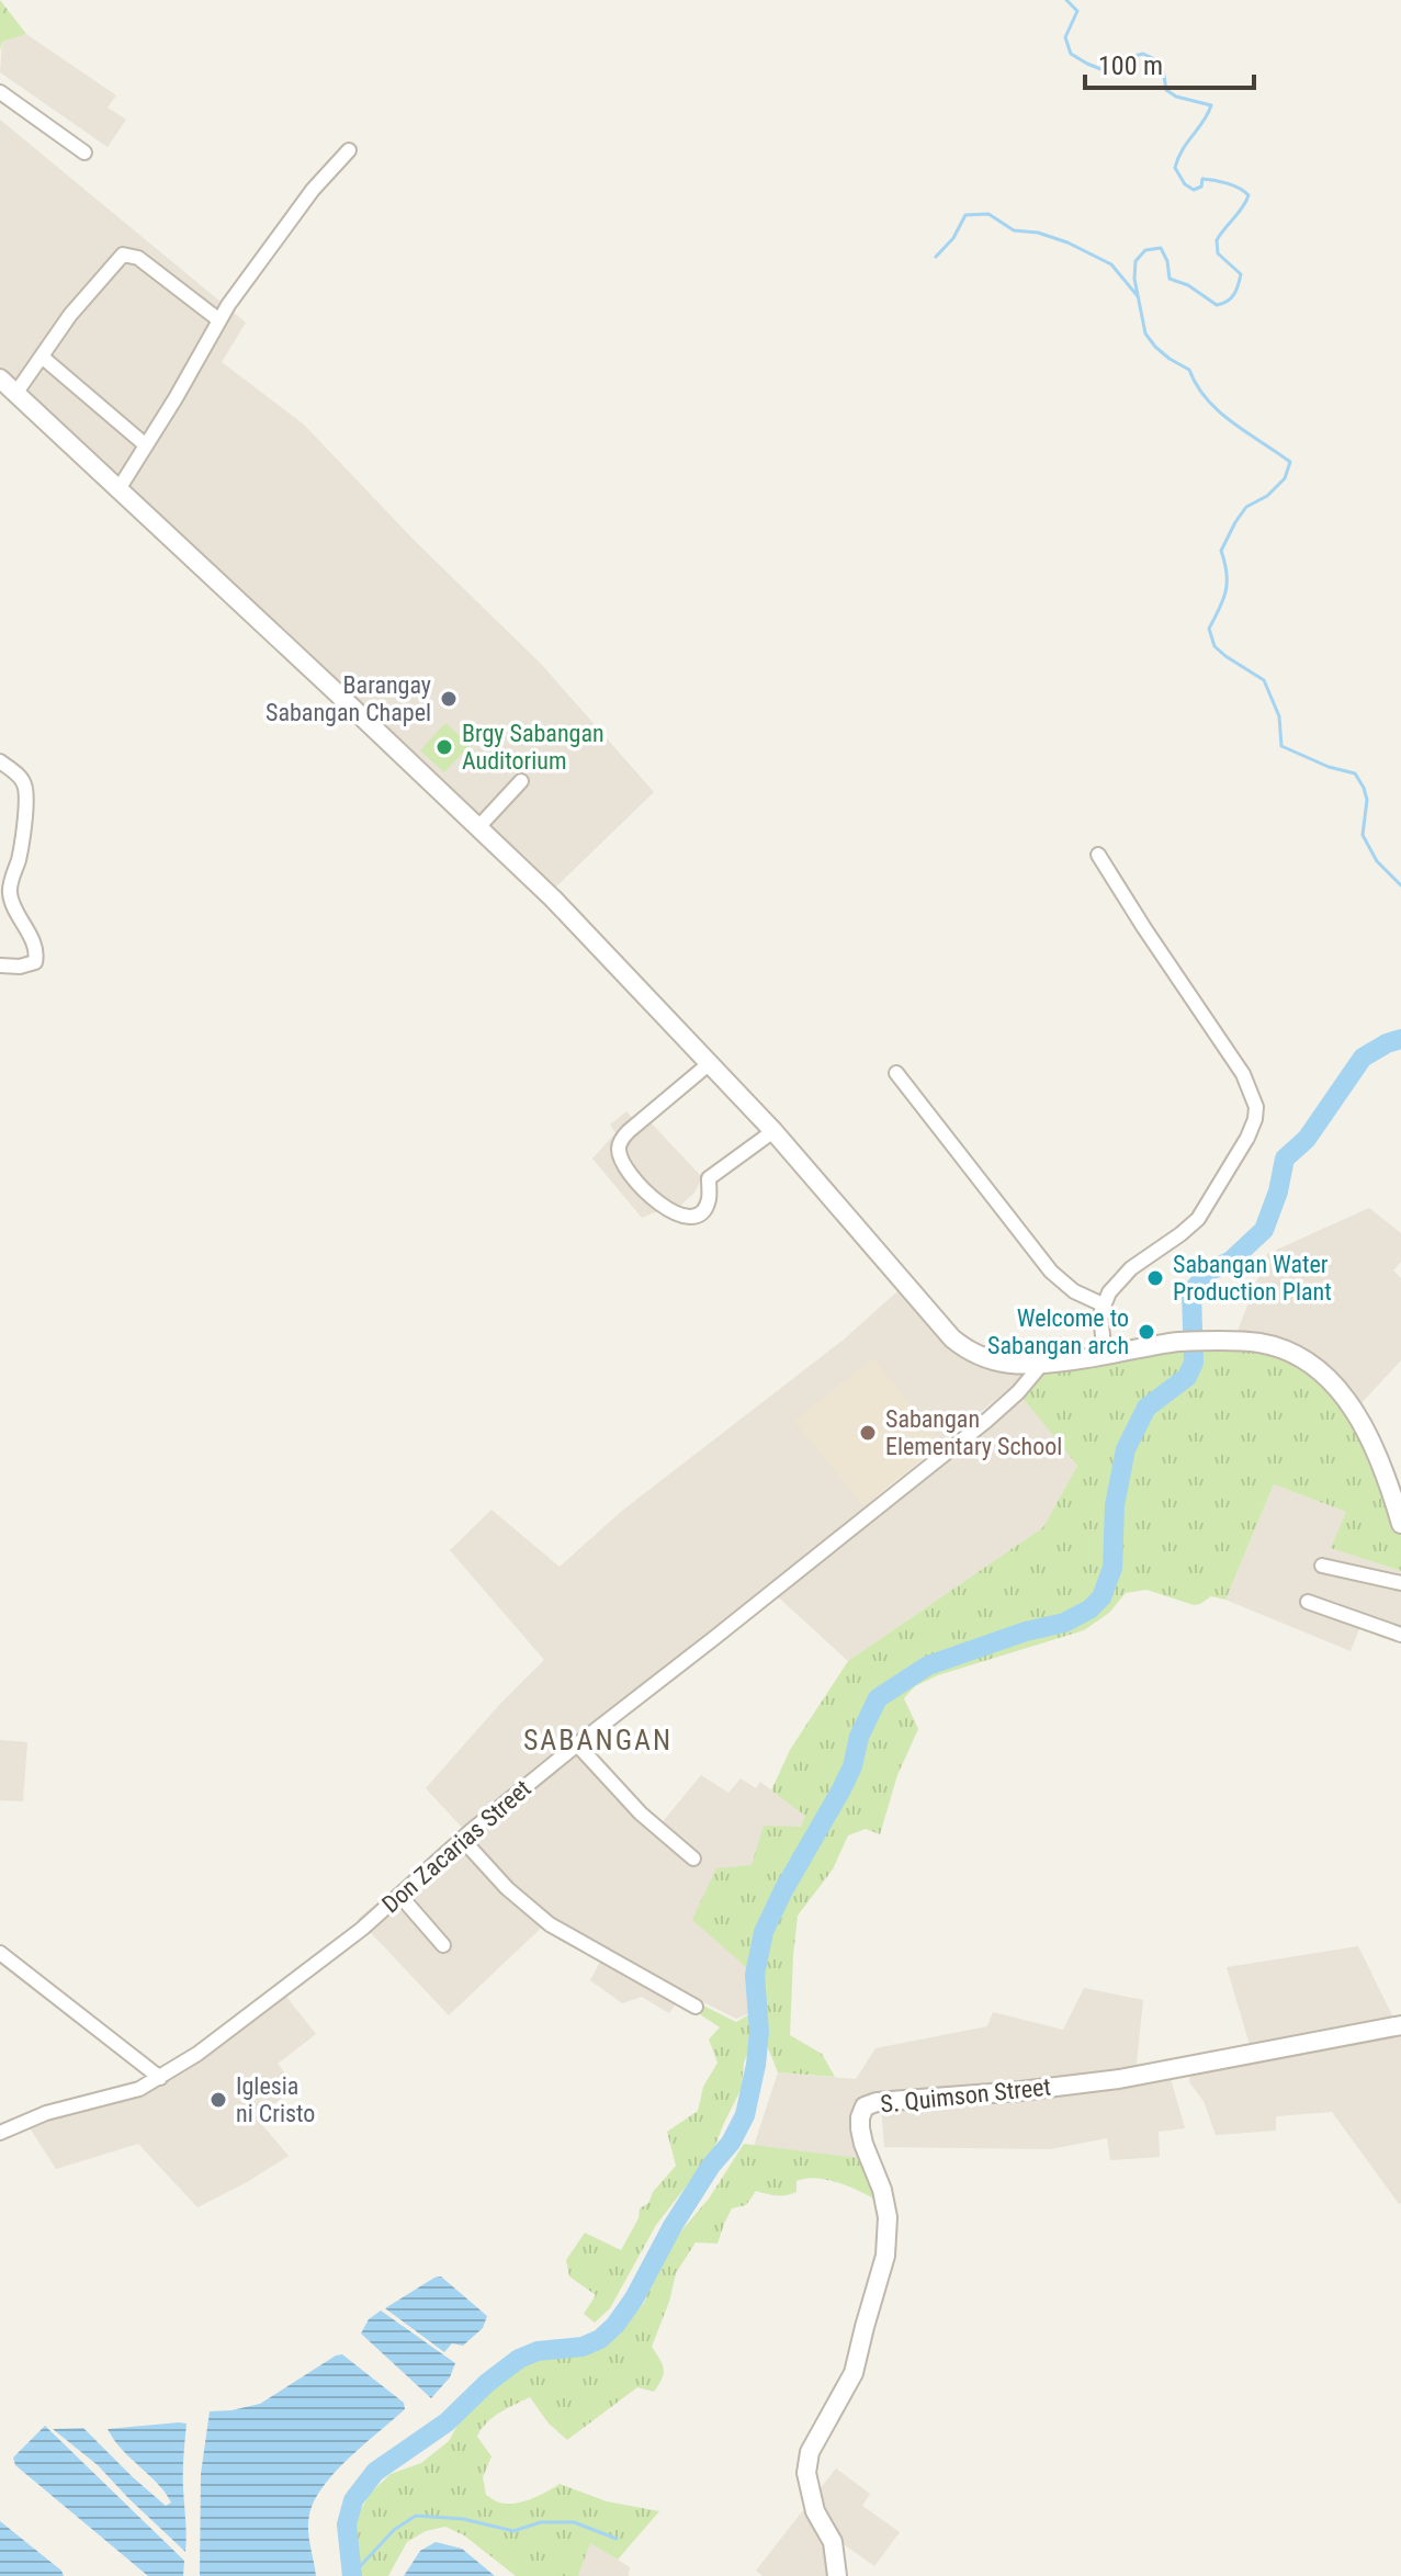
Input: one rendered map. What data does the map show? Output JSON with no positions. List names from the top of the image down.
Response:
{
  "streets": {
    "street": ["Don Zacarias Street", "S. Quimson Street"]
  },
  "districts": ["SABANGAN"],
  "places": [
    "Barangay Sabangan Chapel",
    "Brgy Sabangan Auditorium",
    "Sabangan Water Production Plant",
    "Welcome to Sabangan arch",
    "Sabangan Elementary School",
    "Iglesia ni Cristo"
  ],
  "scale_bar": "100 m"
}
